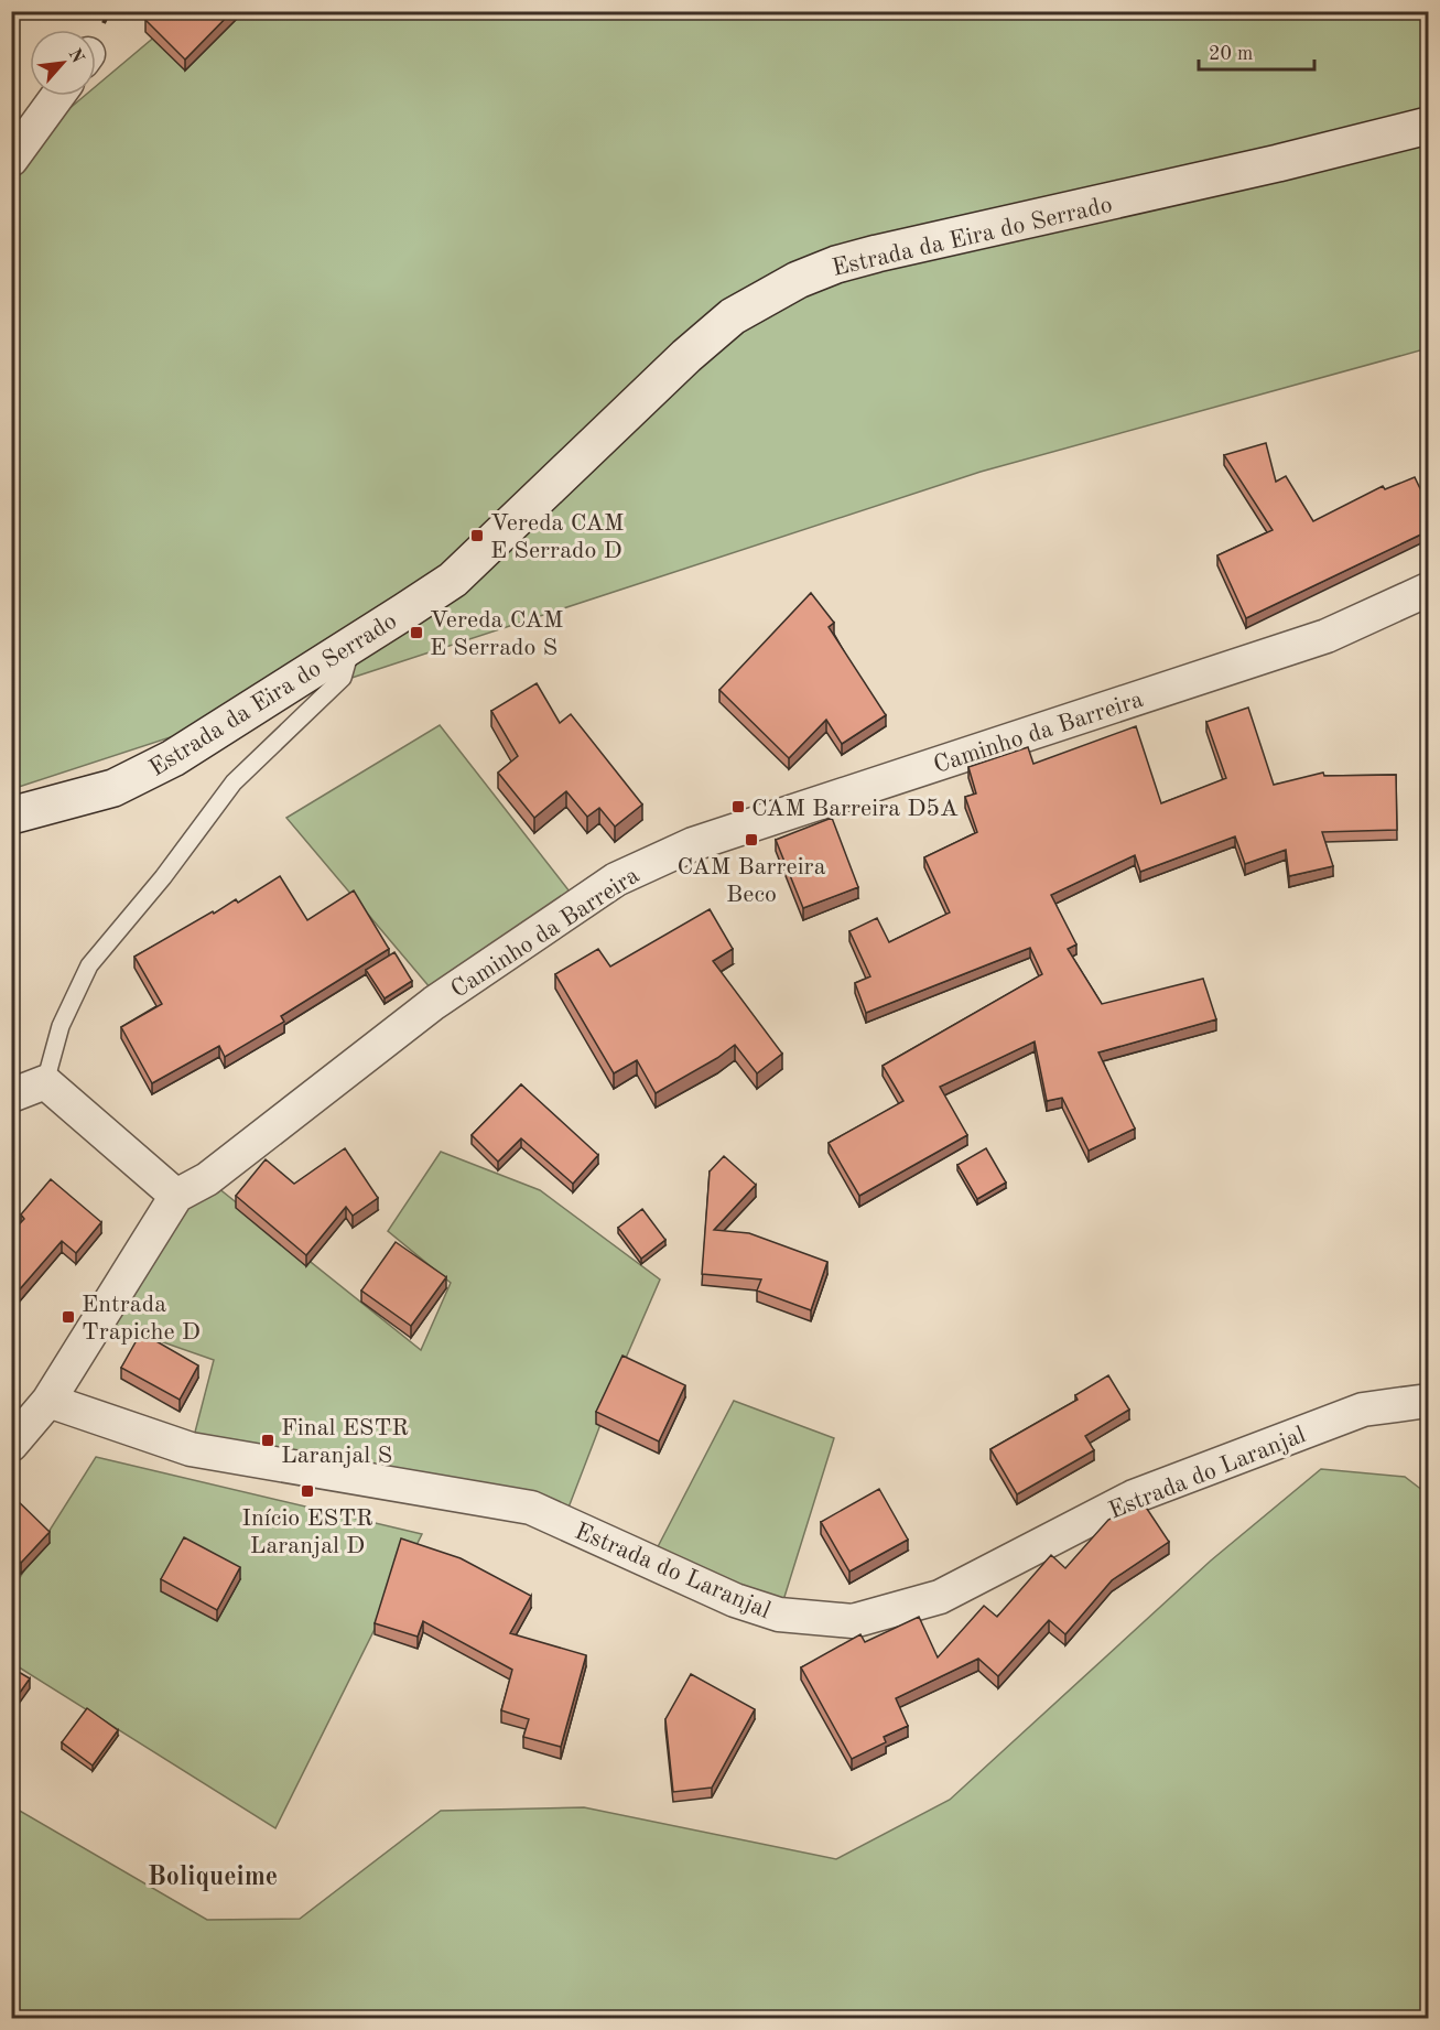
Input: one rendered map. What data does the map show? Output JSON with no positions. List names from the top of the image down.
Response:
{
  "streets": {
    "main road": ["Estrada da Eira do Serrado"],
    "street": ["Caminho da Barreira", "Estrada do Laranjal"]
  },
  "crossings": [
    ["Caminho da Barreira", "Estrada do Laranjal"]
  ],
  "districts": ["Boliqueime"],
  "places": {
    "transit": [
      "Vereda CAM E Serrado D",
      "Vereda CAM E Serrado S",
      "CAM Barreira D5A",
      "CAM Barreira Beco",
      "Entrada Trapiche D",
      "Final ESTR Laranjal S",
      "Início ESTR Laranjal D"
    ]
  },
  "scale_bar": "20 m",
  "north": "top right"
}
